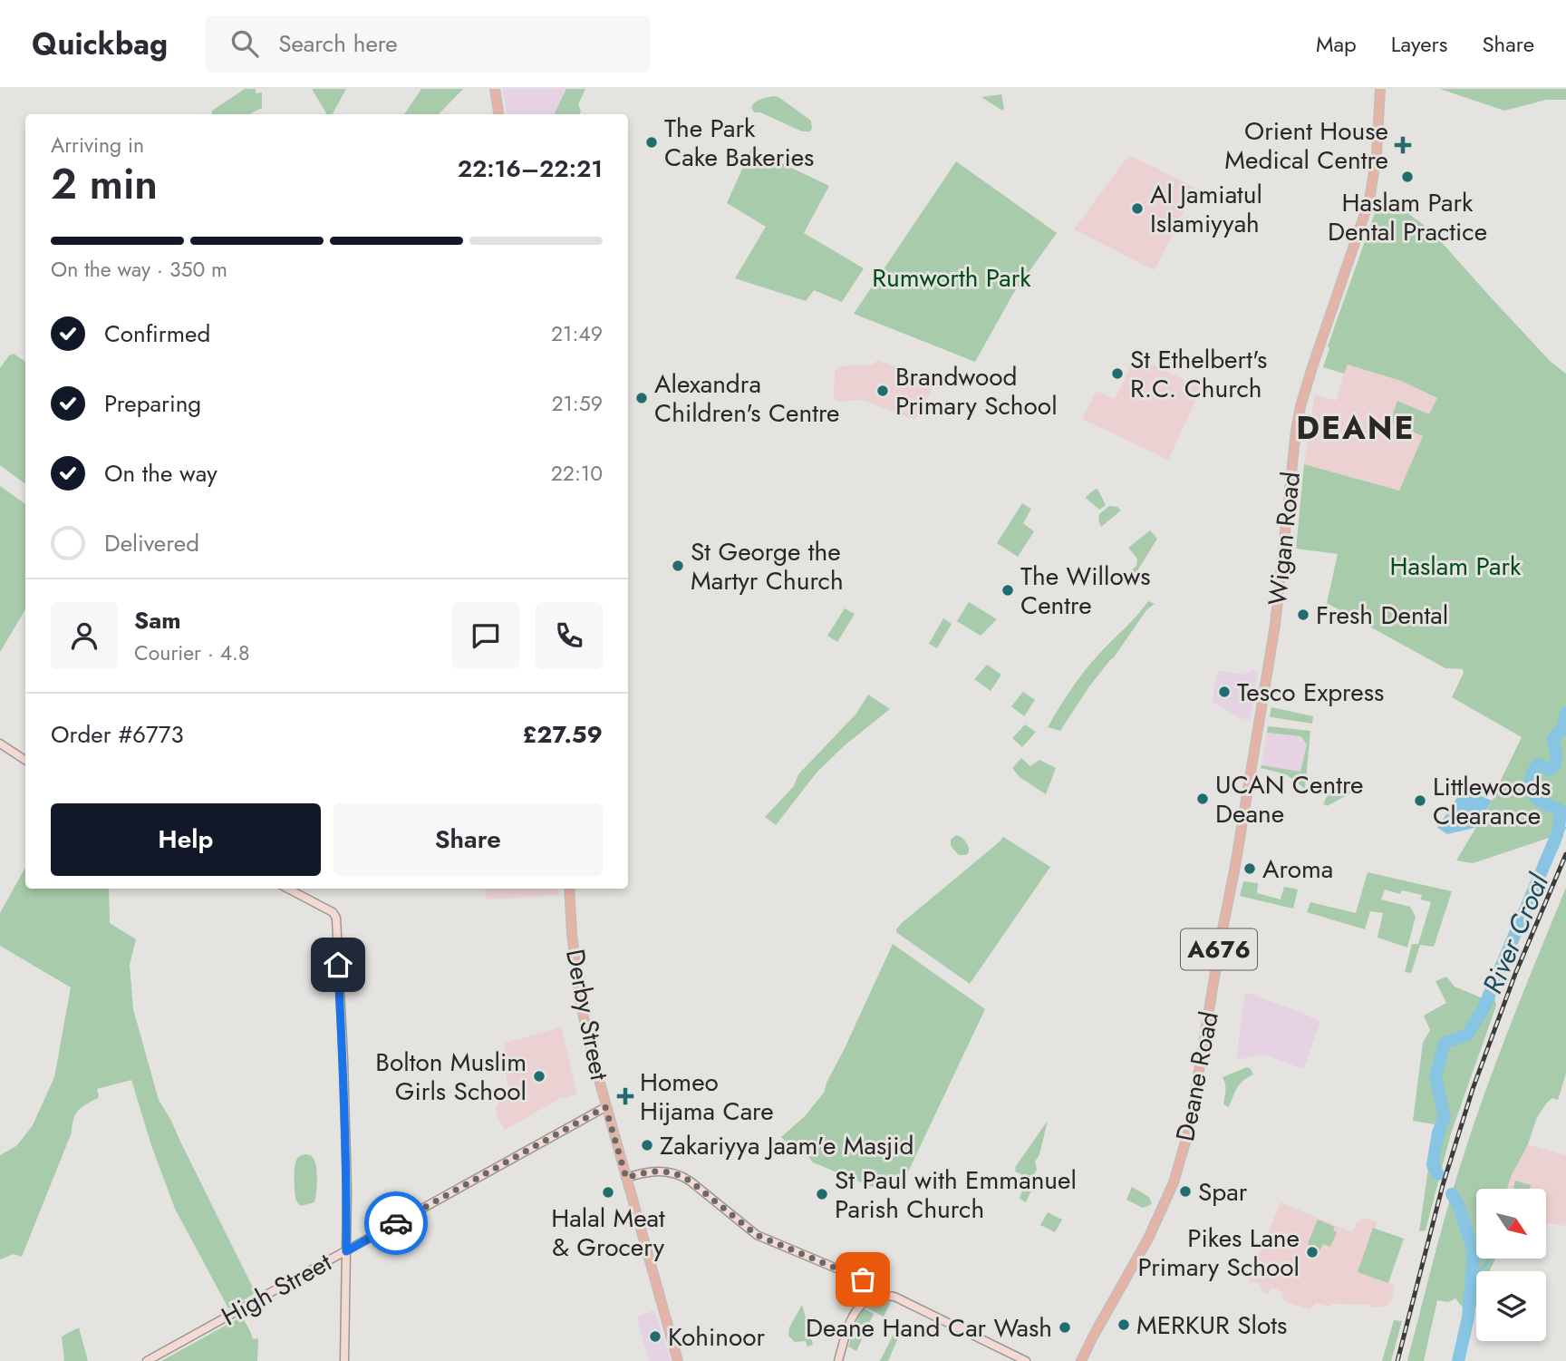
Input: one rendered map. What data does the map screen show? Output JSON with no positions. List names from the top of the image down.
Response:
{
  "streets": {
    "main road": [
      "Wigan Road",
      "A676",
      "Derby Street",
      "Deane Road"
    ],
    "street": ["High Street"]
  },
  "crossings": [
    ["Wigan Road", "Deane Road"],
    ["Derby Street", "High Street"]
  ],
  "districts": ["DEANE"],
  "water": ["River Croal"],
  "parks": ["Rumworth Park", "Haslam Park"],
  "places": {
    "other": [
      "The Park Cake Bakeries",
      "Haslam Park Dental Practice",
      "Al Jamiatul Islamiyyah",
      "St Ethelbert's R.C. Church",
      "Brandwood Primary School",
      "Alexandra Children's Centre",
      "St George the Martyr Church",
      "The Willows Centre",
      "Fresh Dental",
      "Tesco Express",
      "UCAN Centre Deane",
      "Littlewoods Clearance",
      "Aroma",
      "Bolton Muslim Girls School",
      "Zakariyya Jaam'e Masjid",
      "Spar",
      "Halal Meat & Grocery",
      "St Paul with Emmanuel Parish Church",
      "Pikes Lane Primary School",
      "MERKUR Slots",
      "Deane Hand Car Wash",
      "Kohinoor"
    ],
    "health": ["Orient House Medical Centre", "Homeo Hijama Care"]
  },
  "north": "bottom right",
  "page": {
    "header": "Quickbag",
    "search": "Search here",
    "nav": ["Map", "Layers", "Share"],
    "heading": ["2 min", "Arriving in", "22:16–22:21"],
    "panel": [
      "Sam",
      "Courier · 4.8",
      "Order #6773",
      "£27.59"
    ],
    "bar": "On the way · 350 m",
    "list": [
      ["Confirmed", "21:49"],
      ["Preparing", "21:59"],
      ["On the way", "22:10"],
      "Delivered"
    ],
    "buttons": ["Help", "Share"]
  }
}
